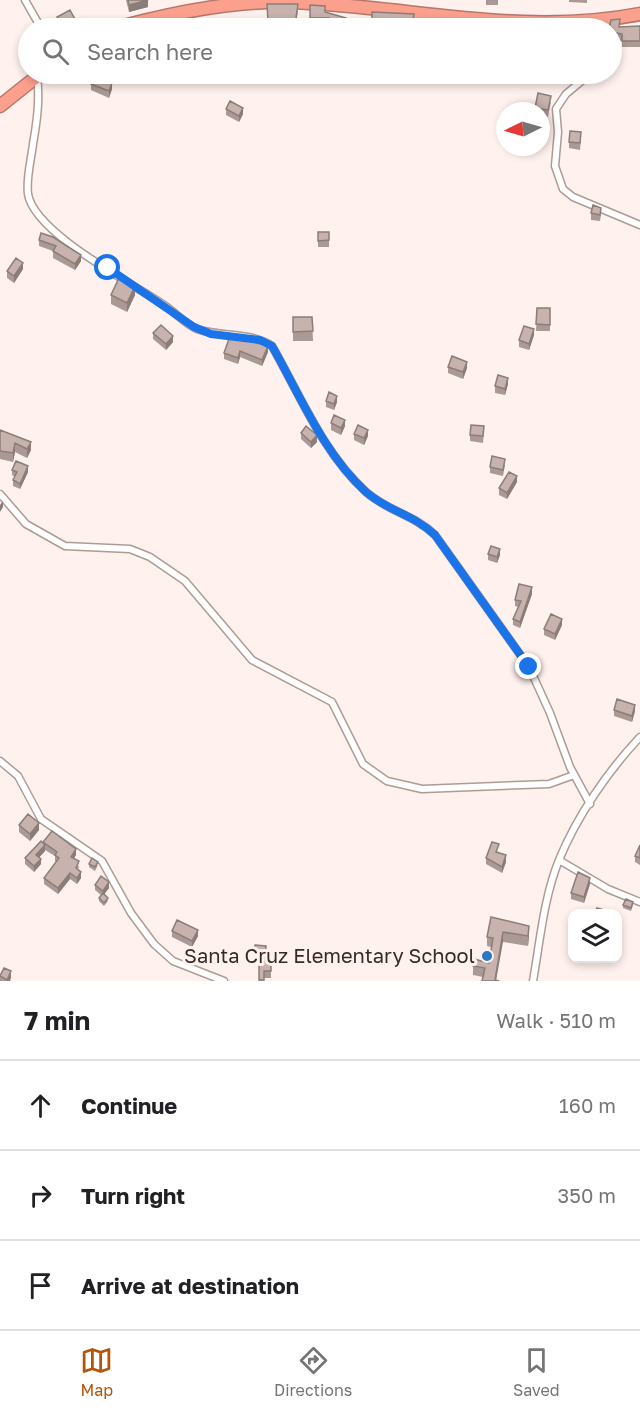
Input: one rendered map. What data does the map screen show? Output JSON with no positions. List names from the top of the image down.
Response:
{
  "places": ["Santa Cruz Elementary School"],
  "north": "left",
  "page": {
    "search": "Search here",
    "heading": ["7 min", "Walk · 510 m"],
    "list": [
      ["Continue", "160 m"],
      ["Turn right", "350 m"],
      "Arrive at destination"
    ],
    "nav": ["Map", "Directions", "Saved"]
  }
}
